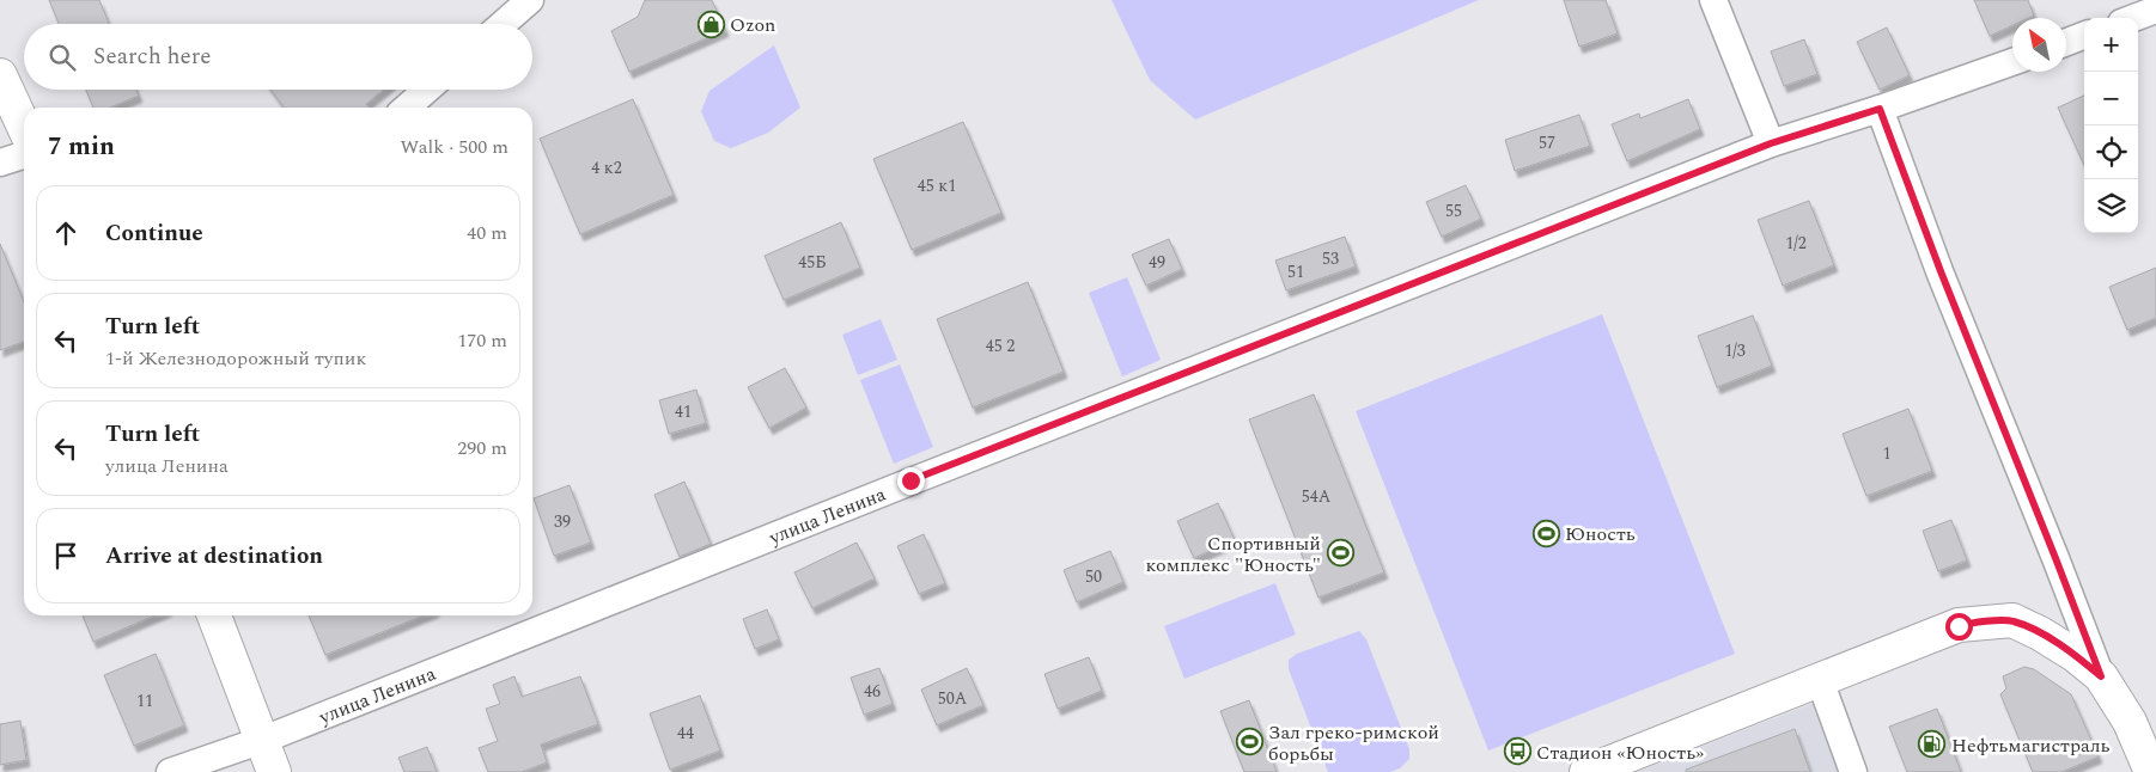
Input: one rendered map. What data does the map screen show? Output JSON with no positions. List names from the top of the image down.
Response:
{
  "streets": {
    "street": ["улица Ленина"]
  },
  "places": {
    "shop": ["Ozon"],
    "sports": ["Юность", "Спортивный комплекс \"Юность\"", "Зал греко-римской борьбы"],
    "fuel station": ["Нефтьмагистраль"],
    "bus stop": ["Стадион «Юность»"]
  },
  "house_numbers": [
    "57",
    "4 к2",
    "45 к1",
    "55",
    "1/2",
    "53",
    "45Б",
    "49",
    "51",
    "45 2",
    "1/3",
    "41",
    "1",
    "54А",
    "39",
    "50",
    "46",
    "50А",
    "11",
    "44"
  ],
  "north": "top left",
  "page": {
    "map_buttons": ["+", "−"],
    "search": "Search here",
    "heading": ["7 min", "Walk · 500 m"],
    "list": [
      ["Continue", "40 m"],
      ["Turn left", "1-й Железнодорожный тупик", "170 m"],
      ["Turn left", "улица Ленина", "290 m"],
      "Arrive at destination"
    ]
  }
}
